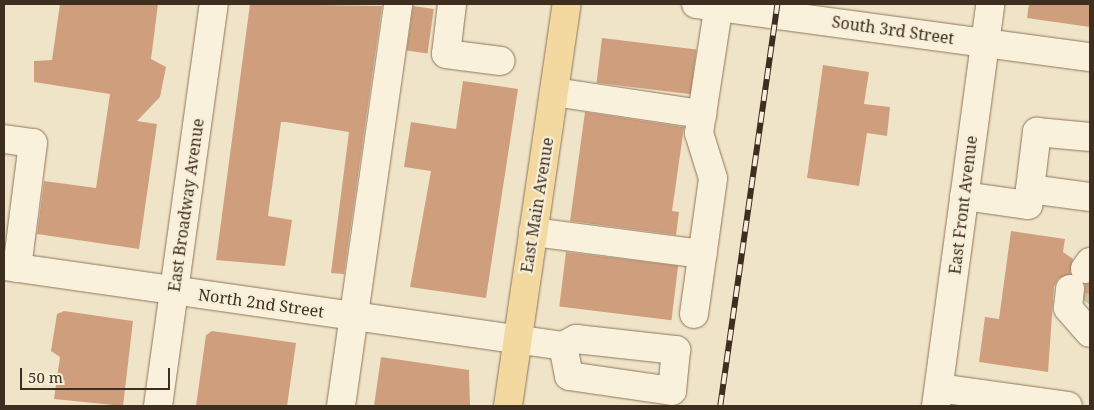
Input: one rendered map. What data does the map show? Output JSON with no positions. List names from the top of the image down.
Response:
{
  "streets": {
    "main road": ["East Main Avenue"],
    "street": [
      "South 3rd Street",
      "East Broadway Avenue",
      "East Front Avenue",
      "North 2nd Street"
    ]
  },
  "crossings": [
    ["South 3rd Street", "East Front Avenue"],
    ["East Broadway Avenue", "North 2nd Street"],
    ["East Main Avenue", "North 2nd Street"]
  ],
  "scale_bar": "50 m"
}
